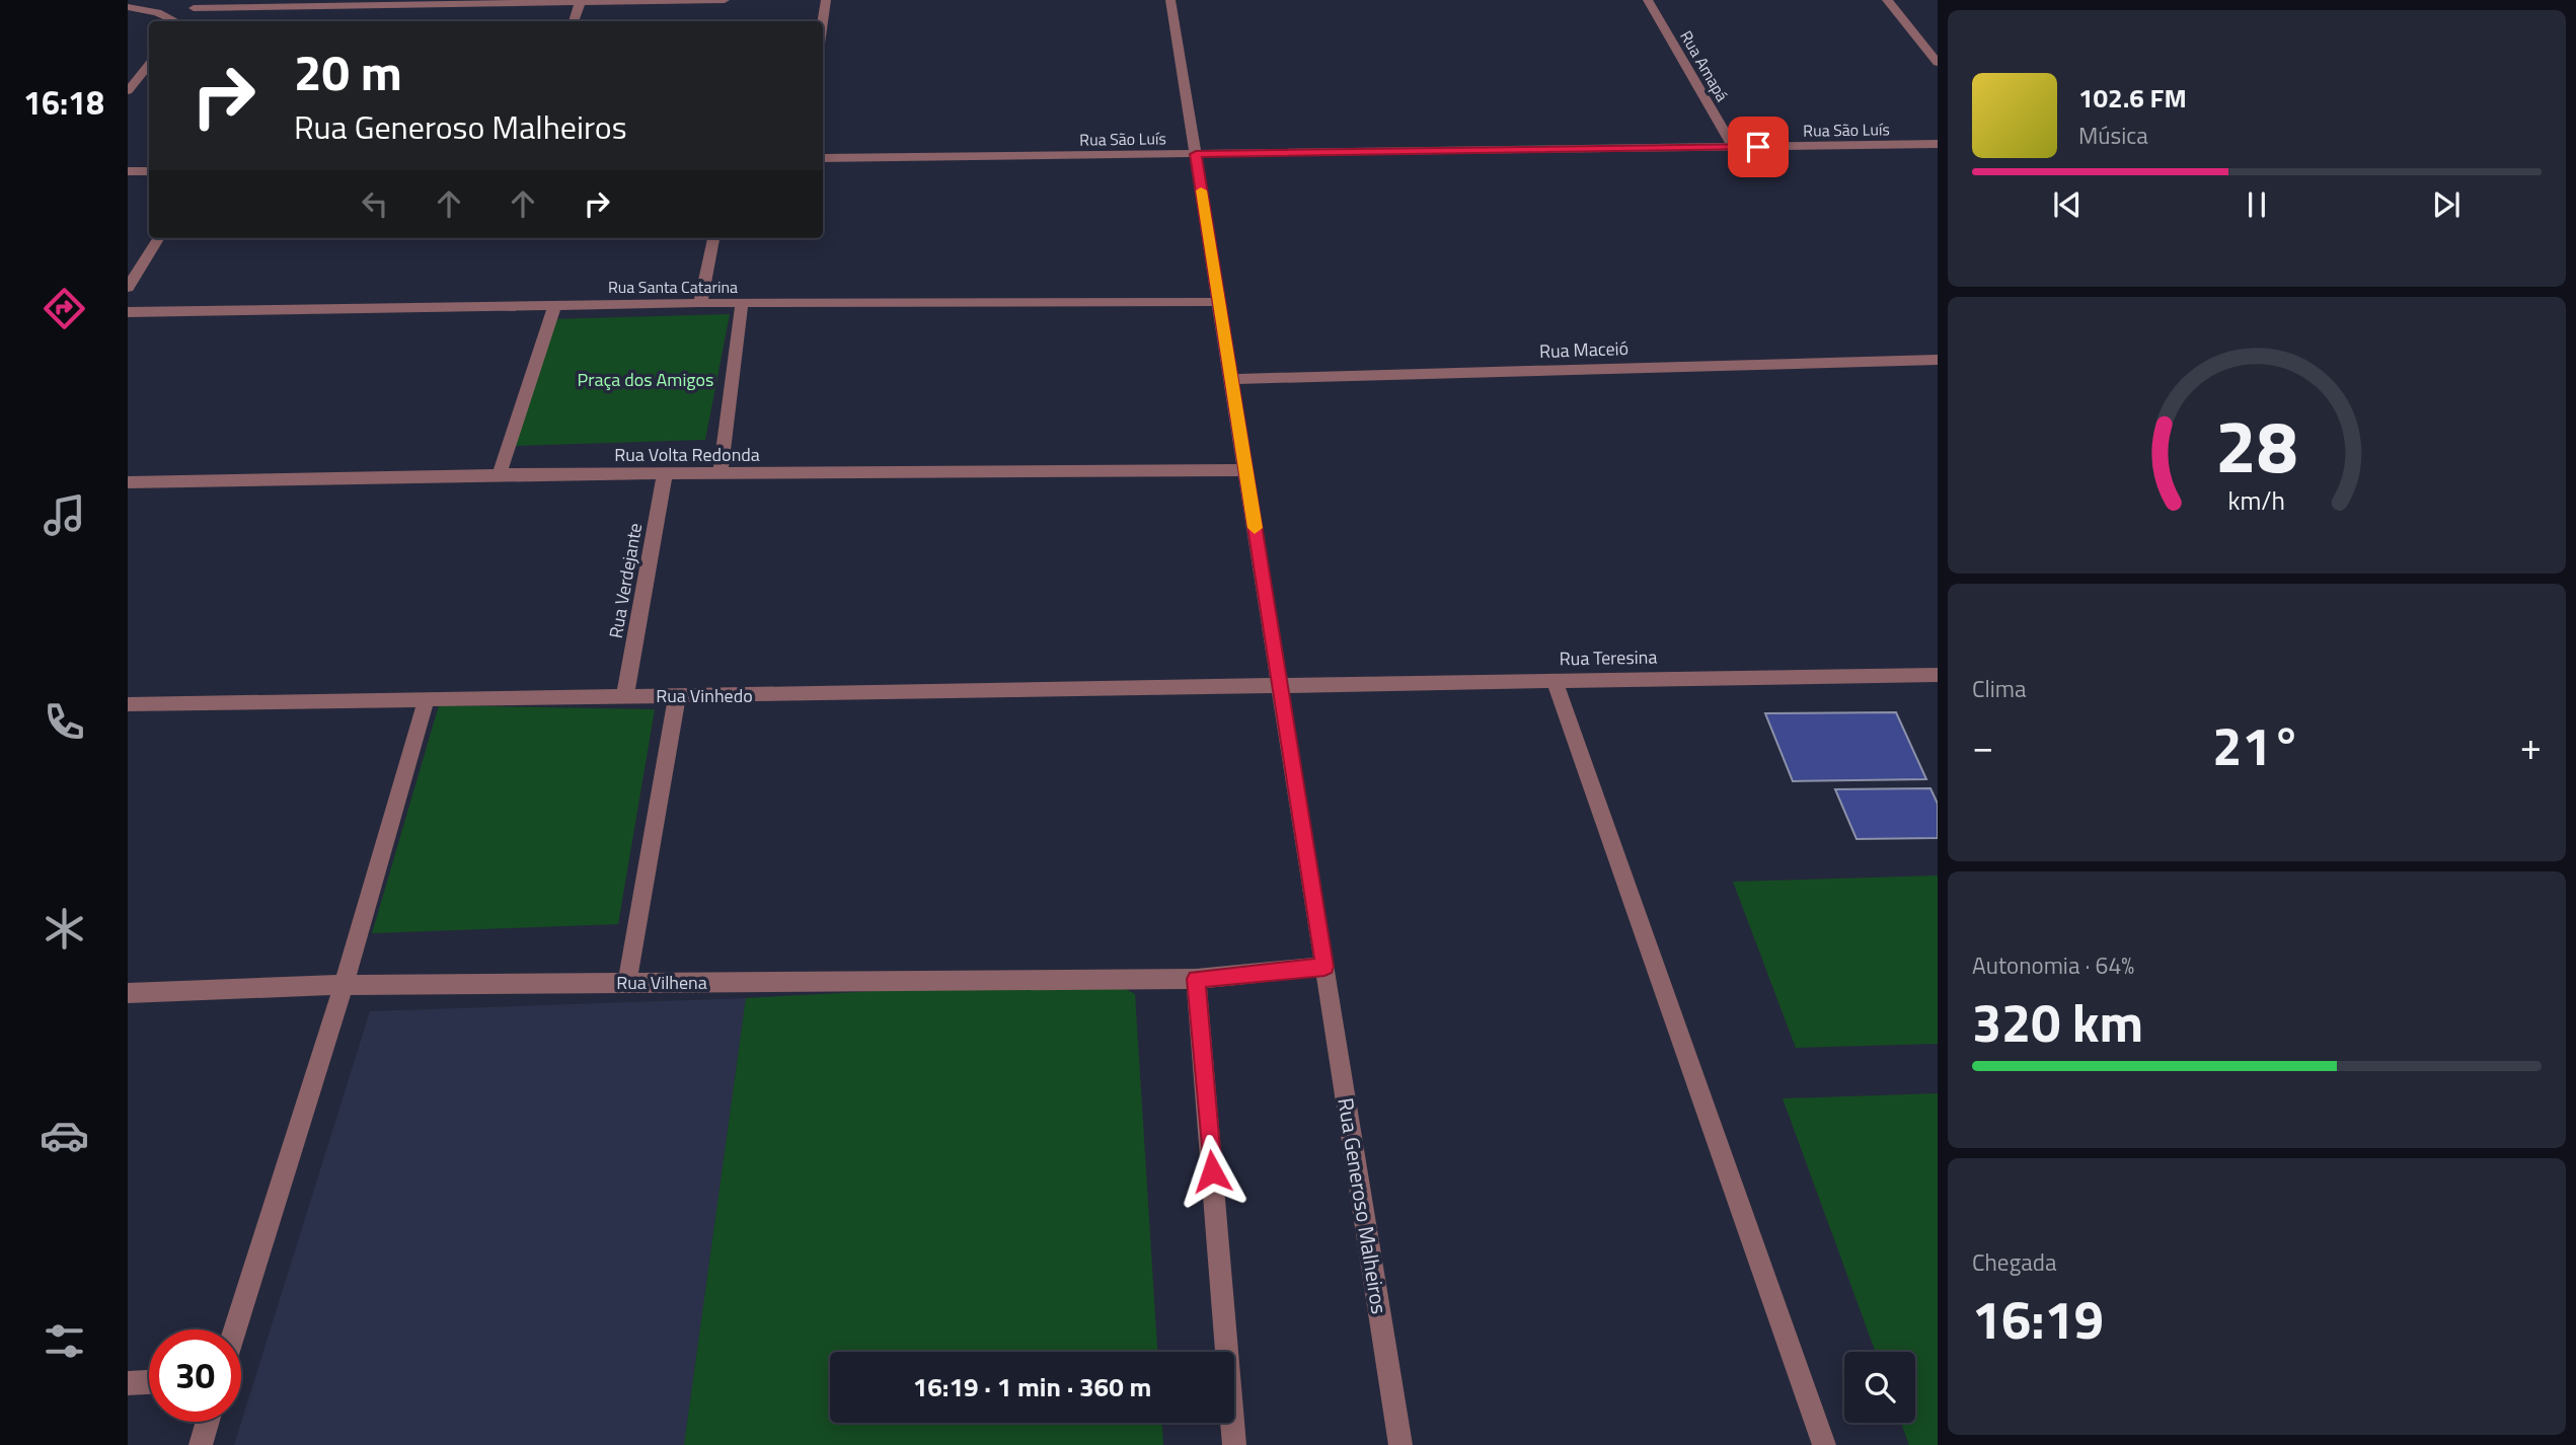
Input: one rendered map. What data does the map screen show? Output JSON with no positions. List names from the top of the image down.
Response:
{
  "streets": {
    "street": [
      "Rua Amapá",
      "Rua São Luís",
      "Rua Santa Catarina",
      "Rua Maceió",
      "Rua Volta Redonda",
      "Rua Verdejante",
      "Rua Teresina",
      "Rua Vinhedo",
      "Rua Vilhena",
      "Rua Generoso Malheiros"
    ]
  },
  "crossings": [
    ["Rua Amapá", "Rua São Luís"],
    ["Rua São Luís", "Rua Generoso Malheiros"],
    ["Rua Santa Catarina", "Rua Generoso Malheiros"],
    ["Rua Maceió", "Rua Generoso Malheiros"],
    ["Rua Volta Redonda", "Rua Verdejante"],
    ["Rua Volta Redonda", "Rua Generoso Malheiros"],
    ["Rua Verdejante", "Rua Vinhedo"],
    ["Rua Teresina", "Rua Vinhedo"],
    ["Rua Teresina", "Rua Generoso Malheiros"],
    ["Rua Vinhedo", "Rua Generoso Malheiros"]
  ],
  "parks": ["Praça dos Amigos"],
  "page": {
    "tabs": "16:18",
    "turn": ["20 m", "Rua Generoso Malheiros"],
    "song": ["102.6 FM", "Música"],
    "tile": [
      "Clima",
      ["Autonomia · 64%", "320 km"],
      ["Chegada", "16:19"]
    ],
    "heat": ["−", "21°", "+"],
    "limit": "30",
    "trip": "16:19 · 1 min · 360 m",
    "gauge": ["28", "km/h"]
  }
}
